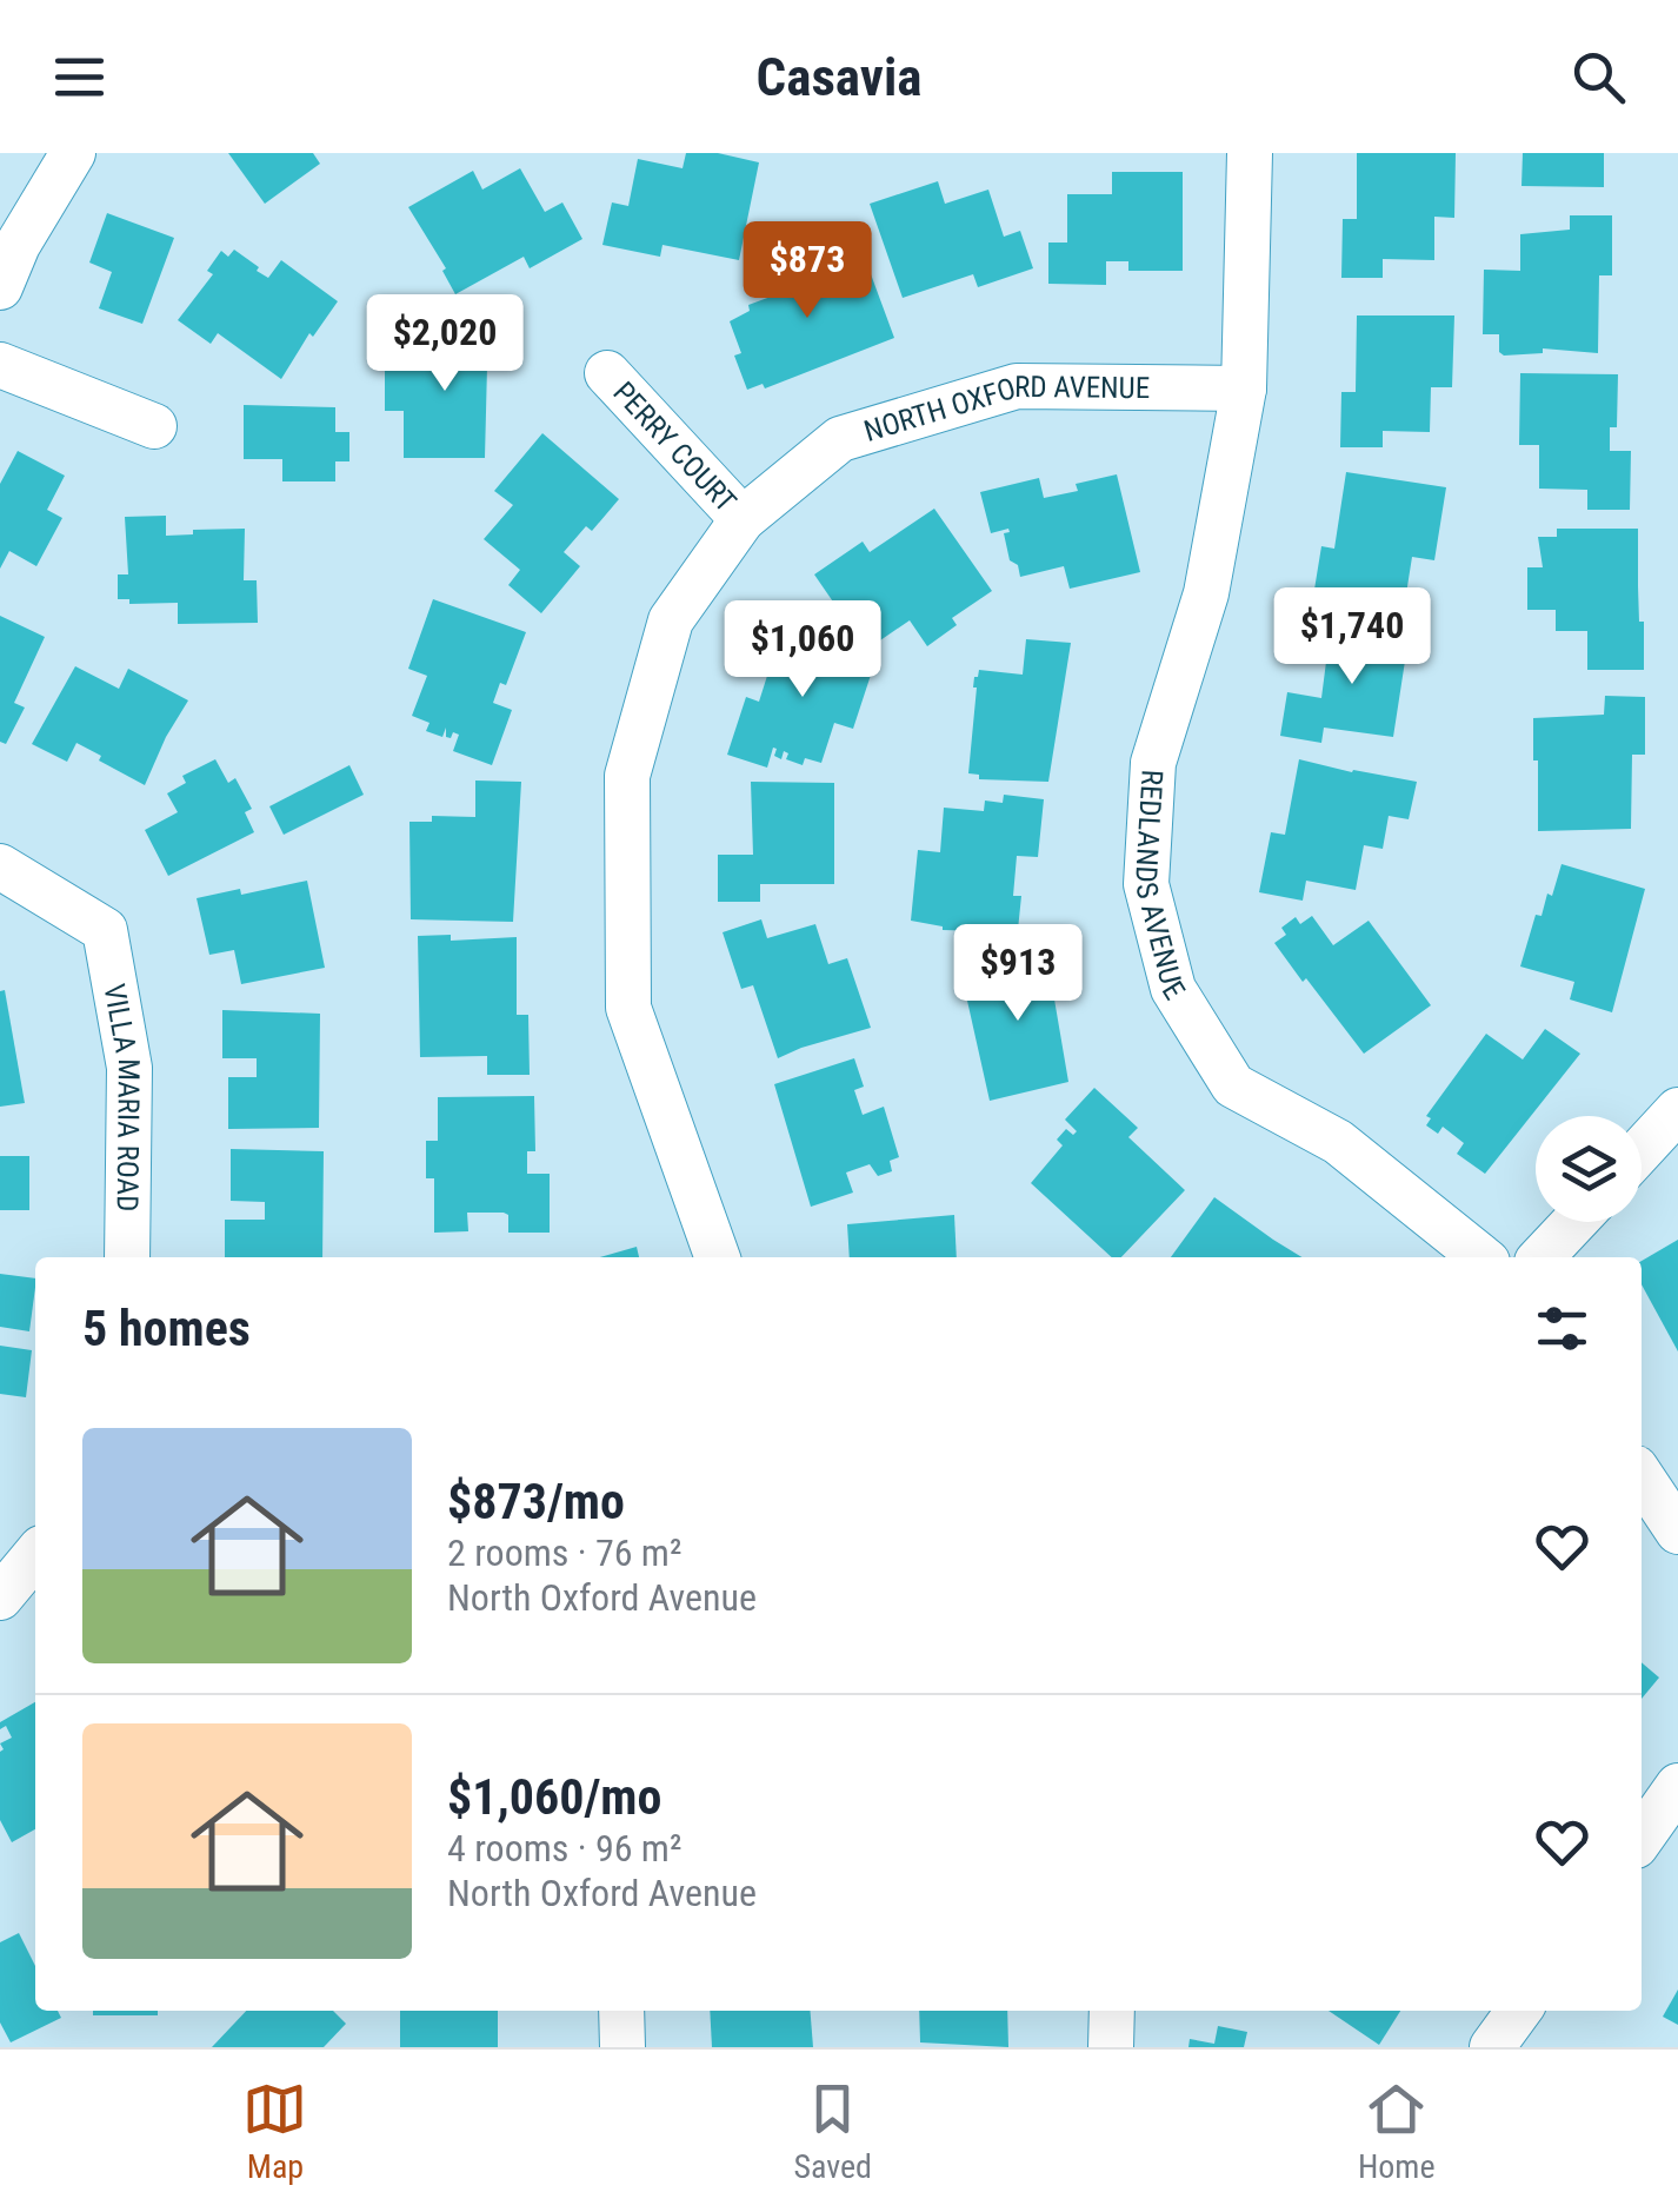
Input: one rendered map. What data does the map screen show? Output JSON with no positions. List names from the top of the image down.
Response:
{
  "streets": {
    "street": [
      "NORTH OXFORD AVENUE",
      "PERRY COURT",
      "REDLANDS AVENUE",
      "VILLA MARIA ROAD"
    ]
  },
  "crossings": [
    ["NORTH OXFORD AVENUE", "PERRY COURT"],
    ["NORTH OXFORD AVENUE", "REDLANDS AVENUE"]
  ],
  "page": {
    "header": "Casavia",
    "price": [
      "$873",
      "$2,020",
      "$1,740",
      "$1,060",
      "$913"
    ],
    "heading": "5 homes",
    "list": [
      {
        "name": "$873/mo",
        "note": "2 rooms · 76 m² · North Oxford Avenue"
      },
      {
        "name": "$1,060/mo",
        "note": "4 rooms · 96 m² · North Oxford Avenue"
      }
    ],
    "tabs": ["Map", "Saved", "Home"]
  }
}
